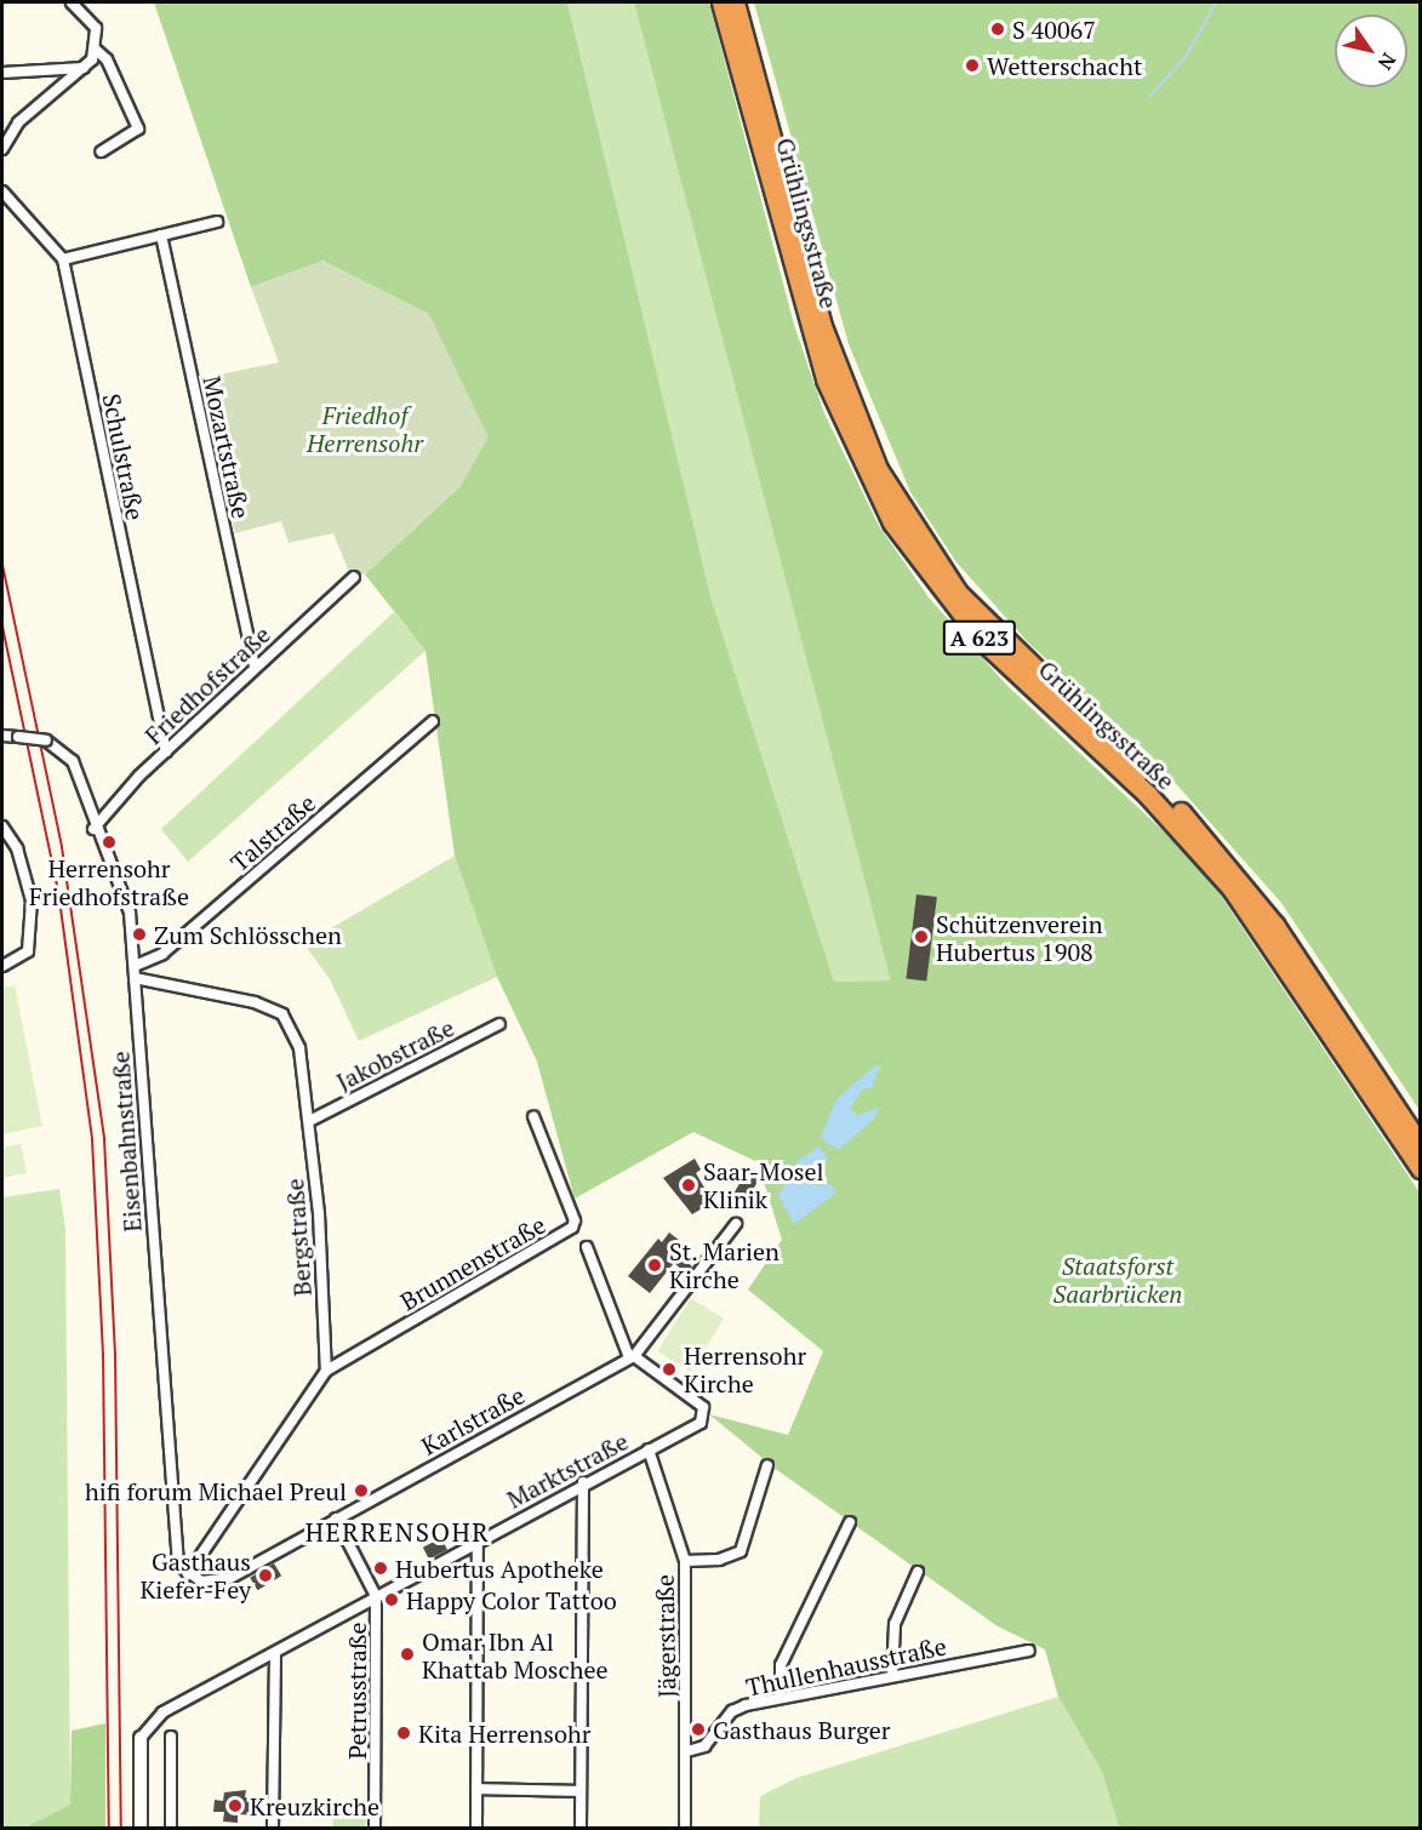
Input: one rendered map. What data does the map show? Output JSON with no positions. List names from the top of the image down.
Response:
{
  "streets": {
    "highway": ["Grühlingsstraße", "A 623"],
    "street": [
      "Mozartstraße",
      "Schulstraße",
      "Friedhofstraße",
      "Talstraße",
      "Jakobstraße",
      "Eisenbahnstraße",
      "Bergstraße",
      "Brunnenstraße",
      "Karlstraße",
      "Marktstraße",
      "Jägerstraße",
      "Thullenhausstraße",
      "Petrusstraße"
    ]
  },
  "crossings": [
    ["Mozartstraße", "Friedhofstraße"],
    ["Schulstraße", "Friedhofstraße"],
    ["Friedhofstraße", "Eisenbahnstraße"],
    ["Talstraße", "Eisenbahnstraße"],
    ["Jakobstraße", "Bergstraße"],
    ["Eisenbahnstraße", "Bergstraße"],
    ["Eisenbahnstraße", "Karlstraße"],
    ["Bergstraße", "Brunnenstraße"],
    ["Karlstraße", "Marktstraße"],
    ["Marktstraße", "Jägerstraße"],
    ["Marktstraße", "Petrusstraße"],
    ["Jägerstraße", "Thullenhausstraße"]
  ],
  "districts": ["HERRENSOHR"],
  "parks": ["Friedhof Herrensohr", "Staatsforst Saarbrücken"],
  "places": [
    "S 40067",
    "Wetterschacht",
    "Herrensohr Friedhofstraße",
    "Zum Schlösschen",
    "Schützenverein Hubertus 1908",
    "Saar-Mosel Klinik",
    "St. Marien Kirche",
    "Herrensohr Kirche",
    "hifi forum Michael Preul",
    "Hubertus Apotheke",
    "Gasthaus Kiefer-Fey",
    "Happy Color Tattoo",
    "Omar Ibn Al Khattab Moschee",
    "Gasthaus Burger",
    "Kita Herrensohr",
    "Kreuzkirche"
  ],
  "north": "bottom right"
}
